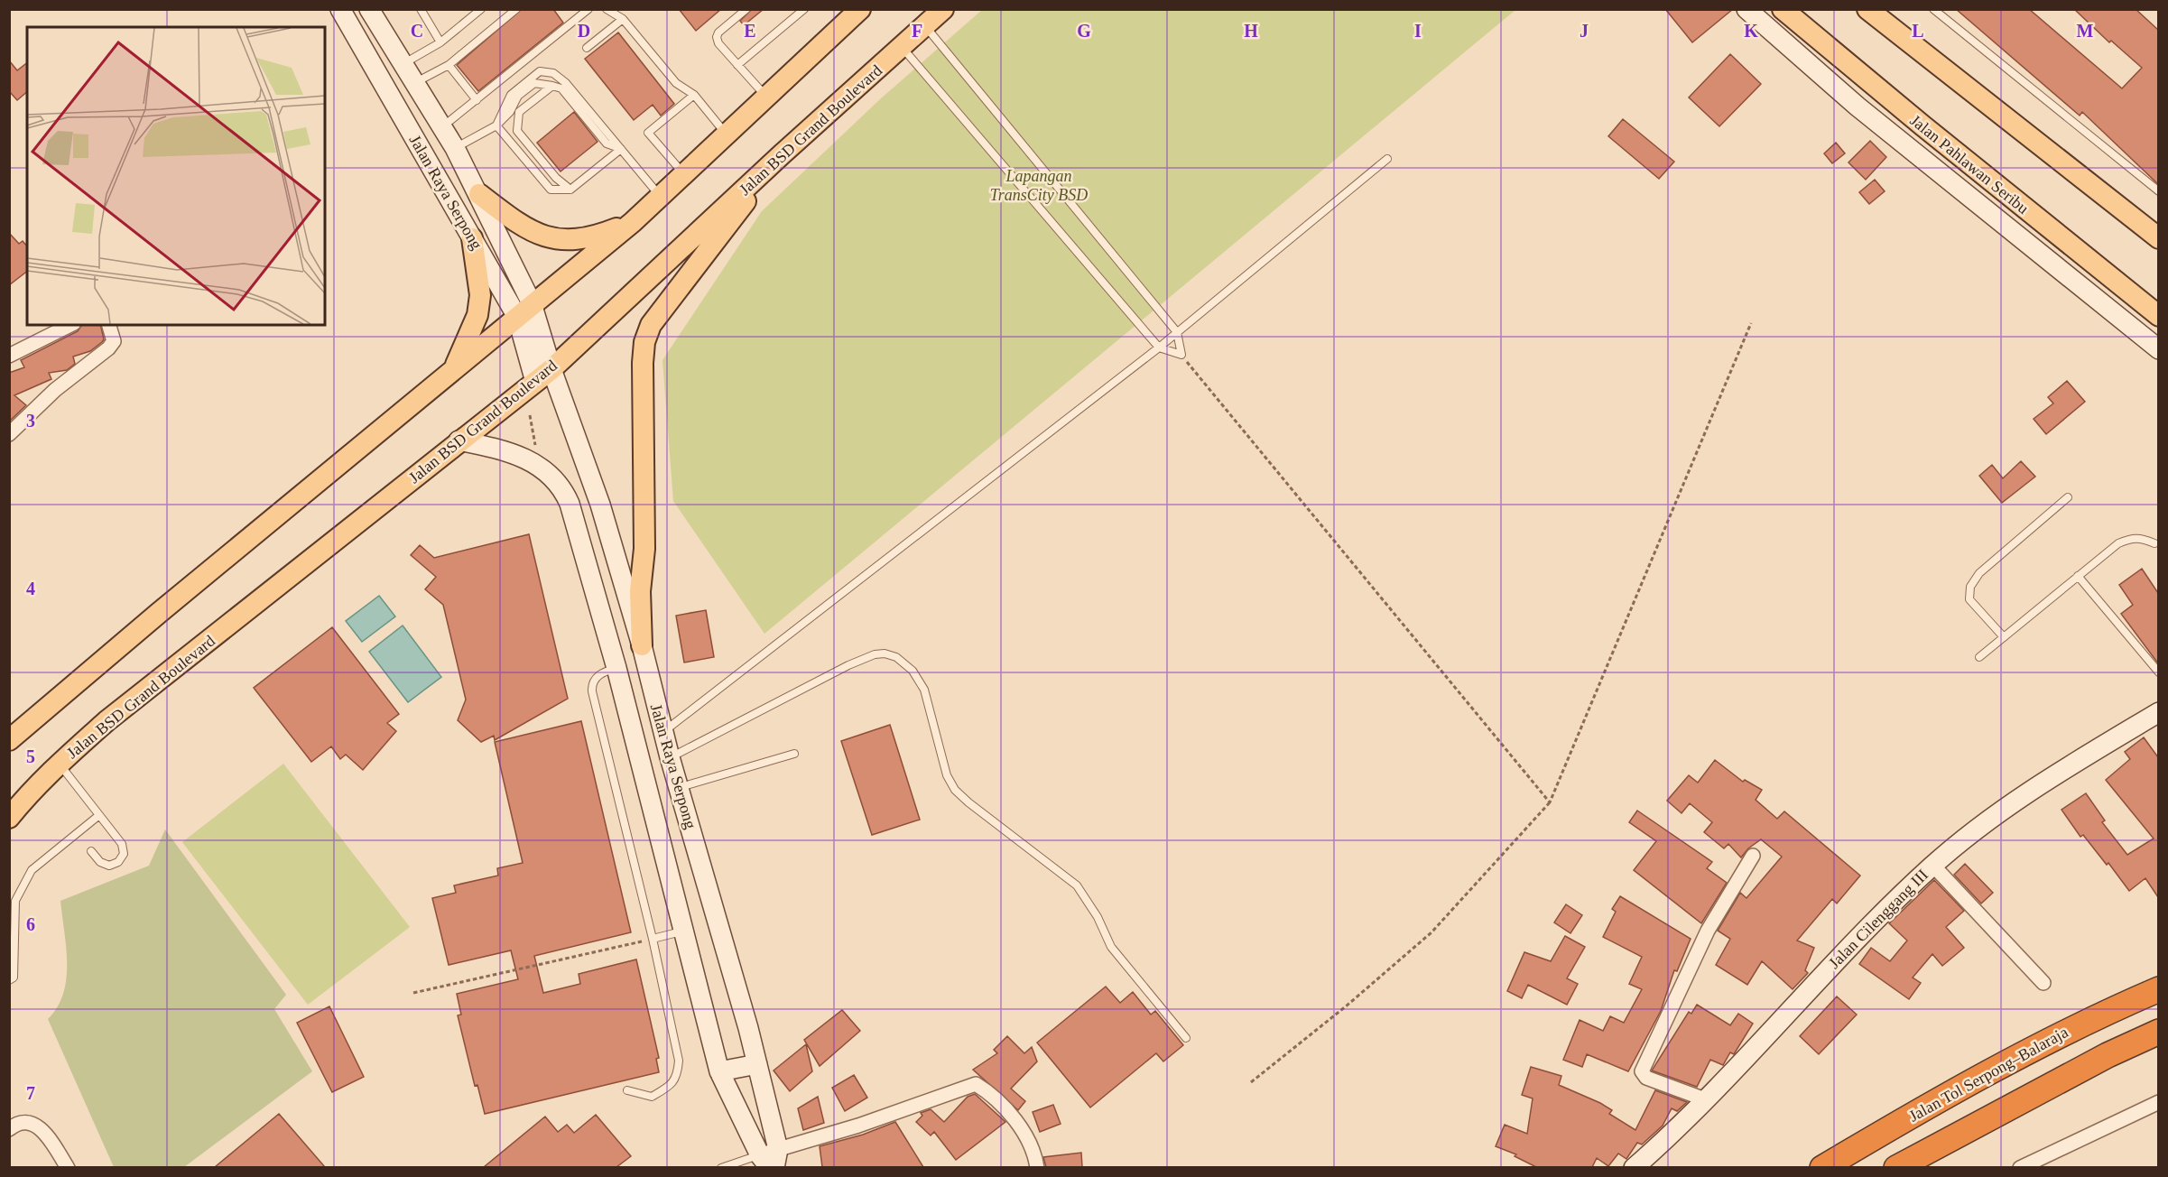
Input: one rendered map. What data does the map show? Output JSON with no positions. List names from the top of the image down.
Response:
{
  "streets": {
    "highway": ["Jalan Tol Serpong–Balaraja"],
    "main road": [
      "Jalan BSD Grand Boulevard",
      "Jalan Pahlawan Seribu",
      "Jalan Raya Serpong",
      "Jalan Cilenggang III"
    ]
  },
  "crossings": [
    ["Jalan BSD Grand Boulevard", "Jalan Raya Serpong"]
  ],
  "parks": ["Lapangan TransCity BSD"],
  "grid": {
    "columns": [
      "C",
      "D",
      "E",
      "F",
      "G",
      "H",
      "I",
      "J",
      "K",
      "L",
      "M"
    ],
    "rows": [
      "3",
      "4",
      "5",
      "6",
      "7"
    ]
  }
}
